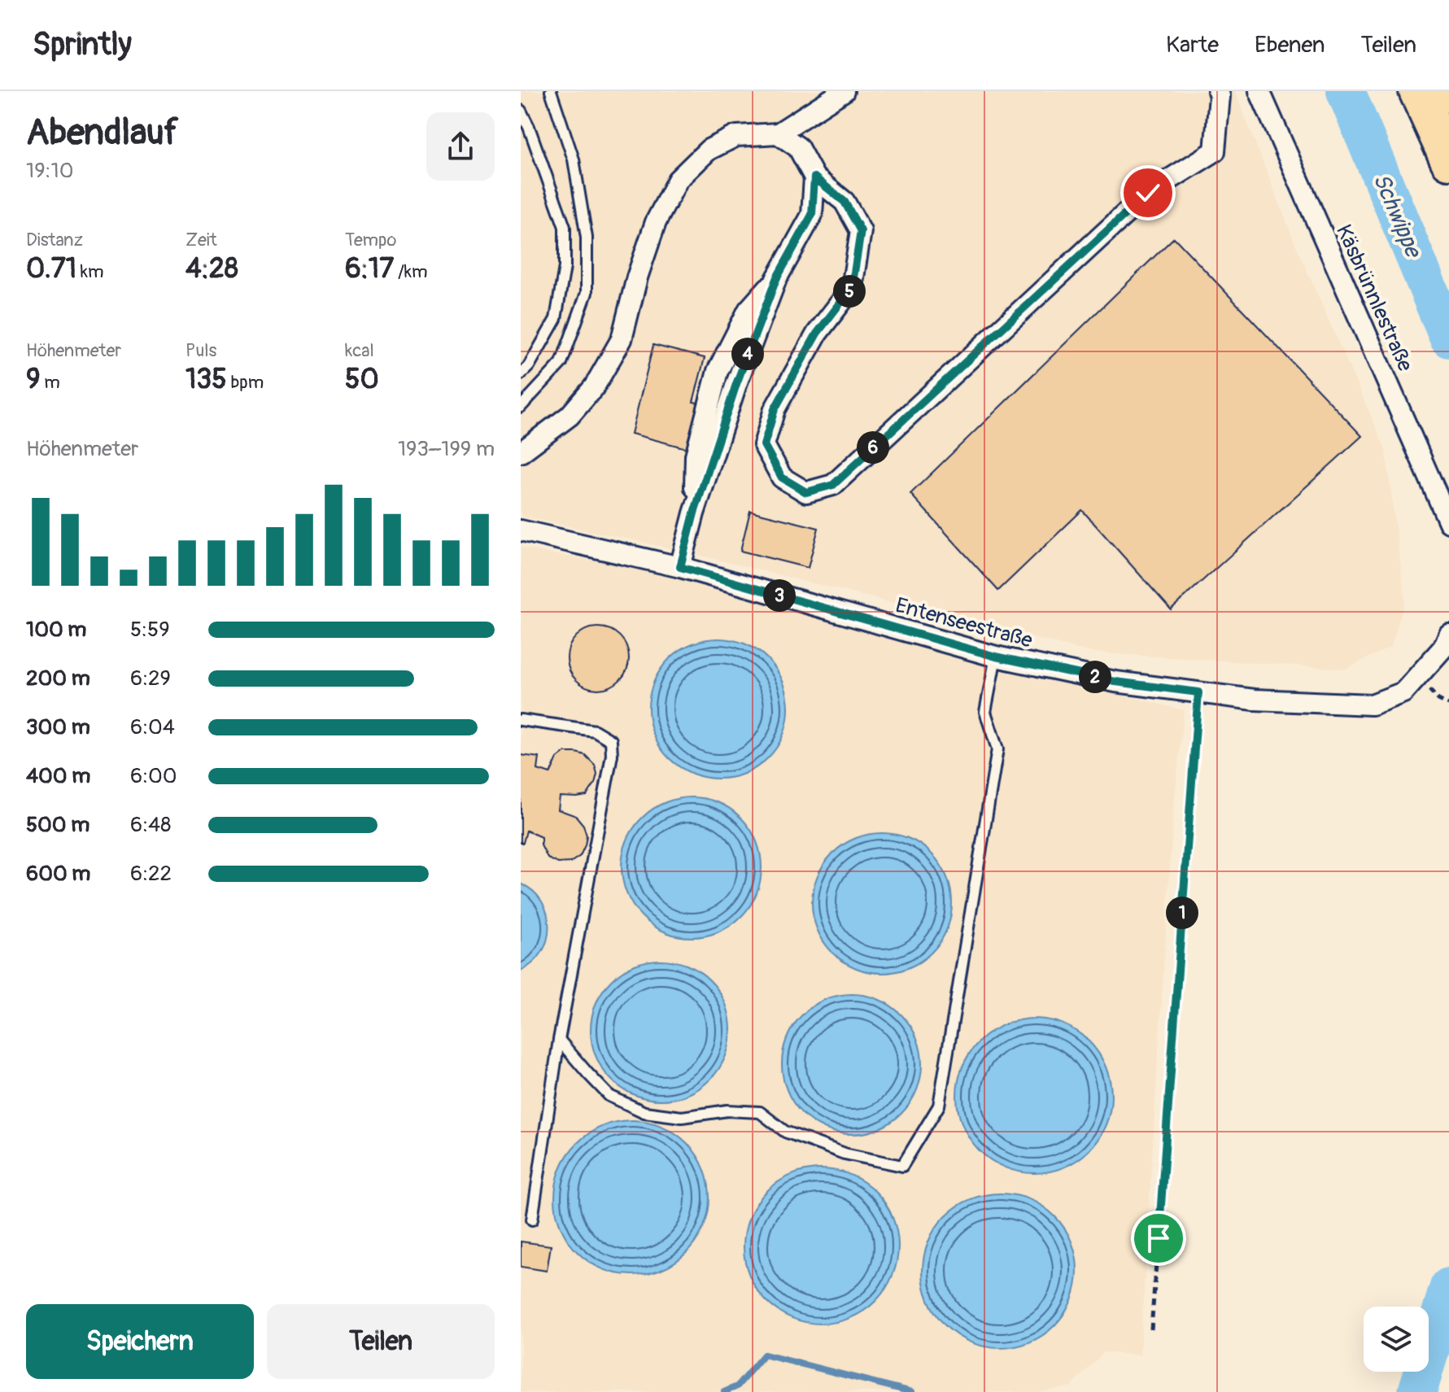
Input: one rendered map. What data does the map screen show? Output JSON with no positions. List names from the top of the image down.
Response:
{
  "streets": {
    "street": ["Käsbrünnlestraße", "Entenseestraße"]
  },
  "water": ["Schwippe"],
  "page": {
    "header": "Sprintly",
    "nav": ["Karte", "Ebenen", "Teilen"],
    "heading": ["Abendlauf", "19:10"],
    "stats": [
      ["Distanz", "0.71 km"],
      ["Zeit", "4:28"],
      ["Tempo", "6:17 /km"],
      ["Höhenmeter", "9 m"],
      ["Puls", "135 bpm"],
      ["kcal", "50"]
    ],
    "pins": [
      "5",
      "4",
      "6",
      "3",
      "2",
      "1"
    ],
    "chart": ["Höhenmeter", "193–199 m"],
    "list": [
      {
        "name": "100 m",
        "note": "5:59"
      },
      {
        "name": "200 m",
        "note": "6:29"
      },
      {
        "name": "300 m",
        "note": "6:04"
      },
      {
        "name": "400 m",
        "note": "6:00"
      },
      {
        "name": "500 m",
        "note": "6:48"
      },
      {
        "name": "600 m",
        "note": "6:22"
      }
    ],
    "buttons": ["Speichern", "Teilen"]
  }
}
